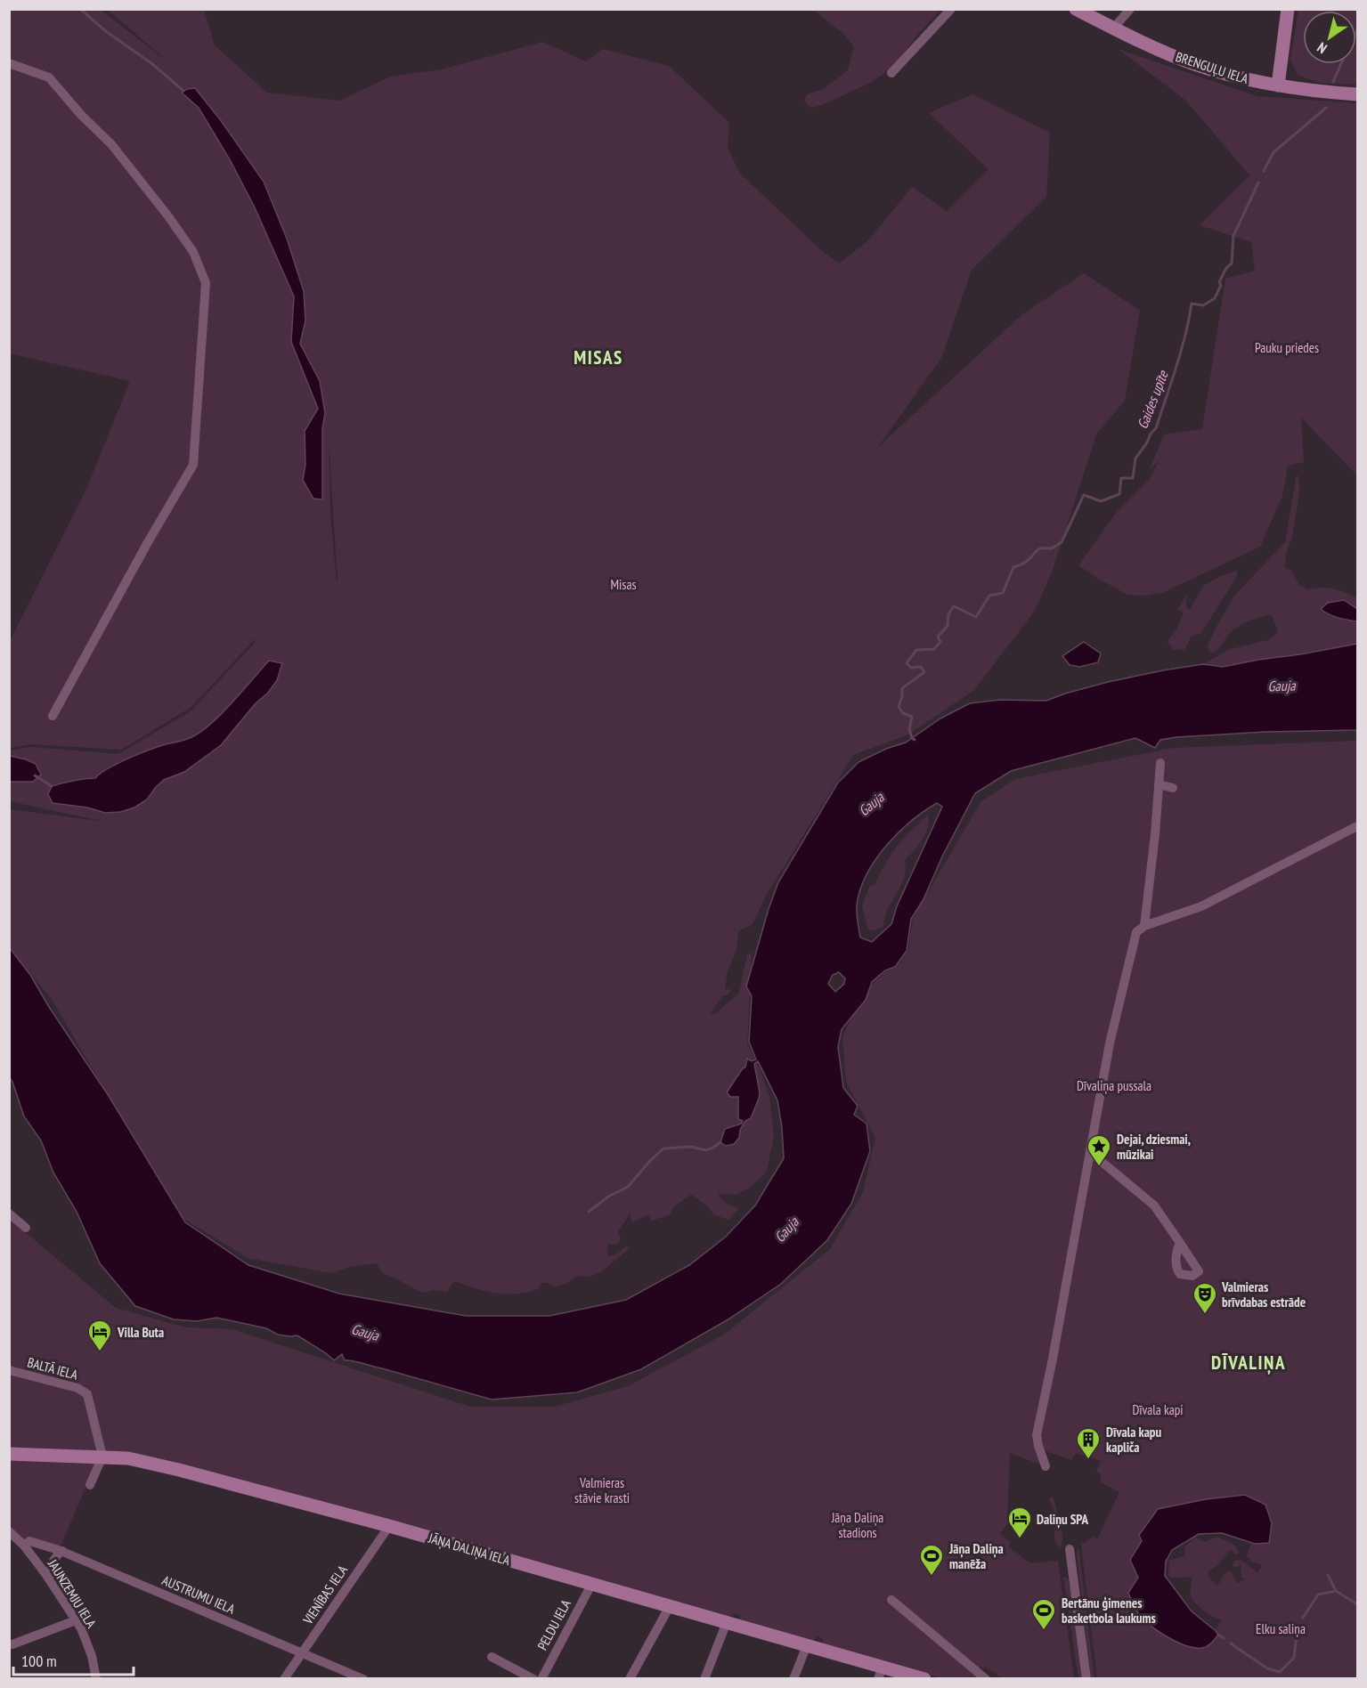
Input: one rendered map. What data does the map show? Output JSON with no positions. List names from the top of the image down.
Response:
{
  "streets": {
    "street": [
      "BRENGUĻU IELA",
      "BALTĀ IELA",
      "JĀŅA DALIŅA IELA",
      "JAUNZEMJU IELA",
      "AUSTRUMU IELA",
      "VIENĪBAS IELA",
      "PELDU IELA"
    ]
  },
  "crossings": [
    ["BALTĀ IELA", "JĀŅA DALIŅA IELA"],
    ["JĀŅA DALIŅA IELA", "VIENĪBAS IELA"],
    ["JĀŅA DALIŅA IELA", "PELDU IELA"],
    ["JAUNZEMJU IELA", "AUSTRUMU IELA"],
    ["AUSTRUMU IELA", "VIENĪBAS IELA"]
  ],
  "districts": ["MISAS", "DĪVALIŅA"],
  "water": ["Gaides upīte", "Gauja"],
  "parks": [
    "Pauku priedes",
    "Misas",
    "Dīvaliņa pussala",
    "Dīvala kapi",
    "Valmieras stāvie krasti",
    "Jāņa Daliņa stadions",
    "Elku saliņa"
  ],
  "places": {
    "place": ["Dejai, dziesmai, mūzikai"],
    "theatre": ["Valmieras brīvdabas estrāde"],
    "hotel": ["Villa Buta", "Daliņu SPA"],
    "building": ["Dīvala kapu kapliča"],
    "sports": ["Jāņa Daliņa manēža", "Bertānu ģimenes basketbola laukums"]
  },
  "scale_bar": "100 m",
  "north": "bottom left"
}
